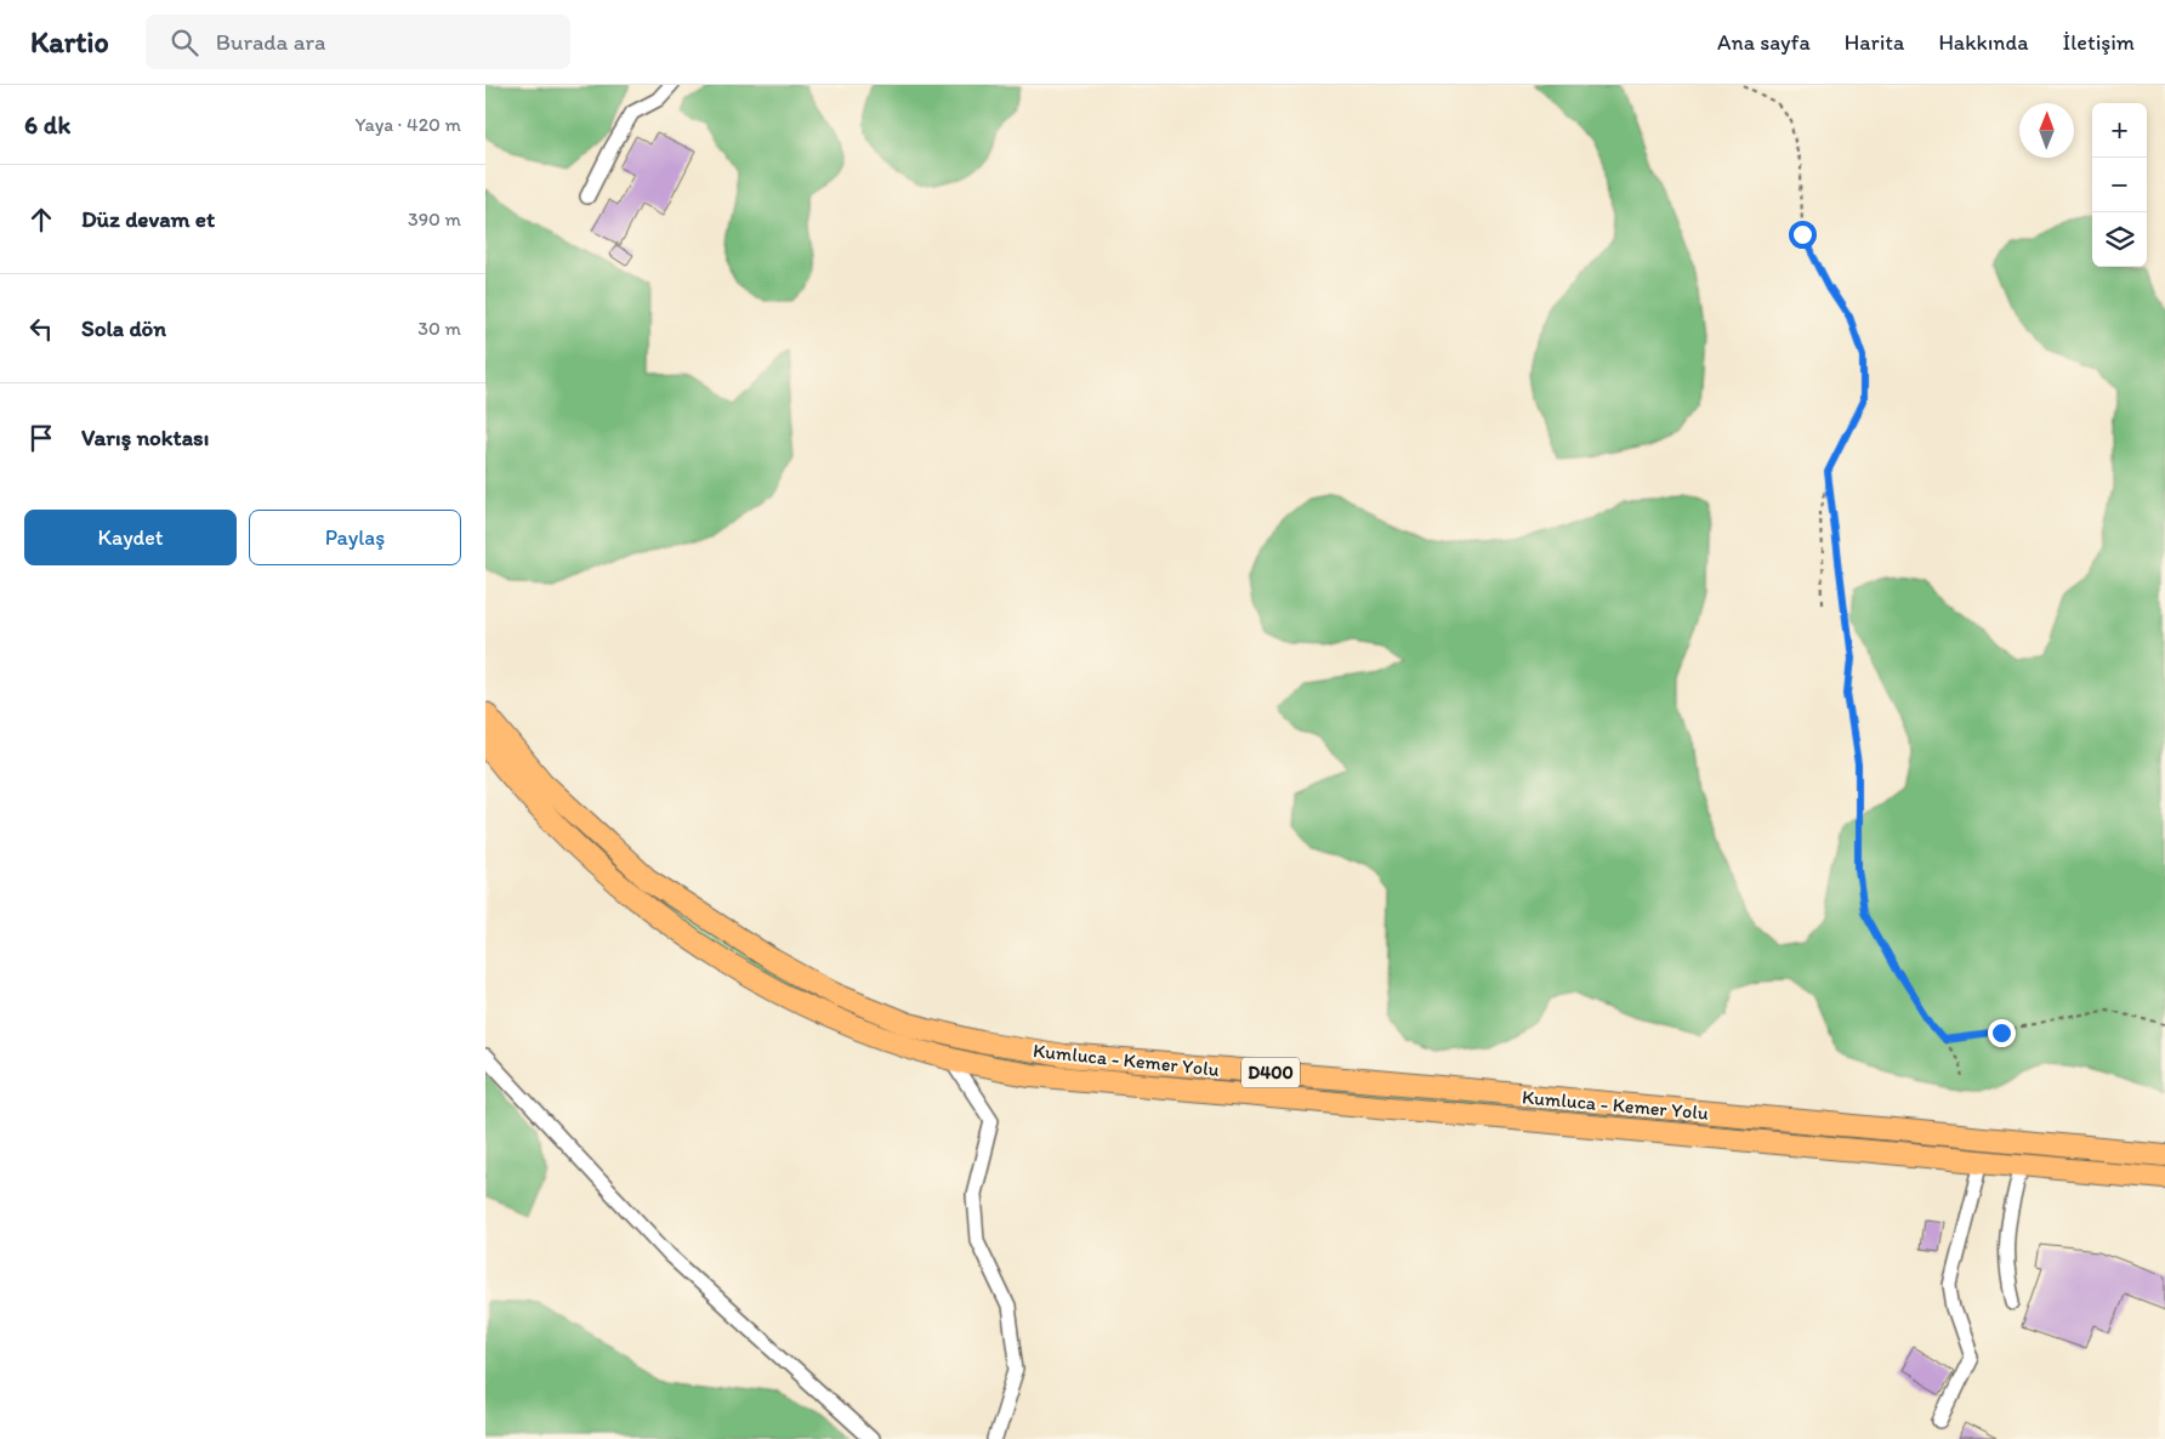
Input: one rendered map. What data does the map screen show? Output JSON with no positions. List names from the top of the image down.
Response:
{
  "streets": {
    "highway": ["Kumluca - Kemer Yolu", "D400"]
  },
  "north": "top",
  "page": {
    "header": "Kartio",
    "search": "Burada ara",
    "nav": [
      "Ana sayfa",
      "Harita",
      "Hakkında",
      "İletişim"
    ],
    "heading": ["6 dk", "Yaya · 420 m"],
    "map_buttons": ["+", "−"],
    "list": [
      ["Düz devam et", "390 m"],
      ["Sola dön", "30 m"],
      "Varış noktası"
    ],
    "buttons": ["Kaydet", "Paylaş"]
  }
}
